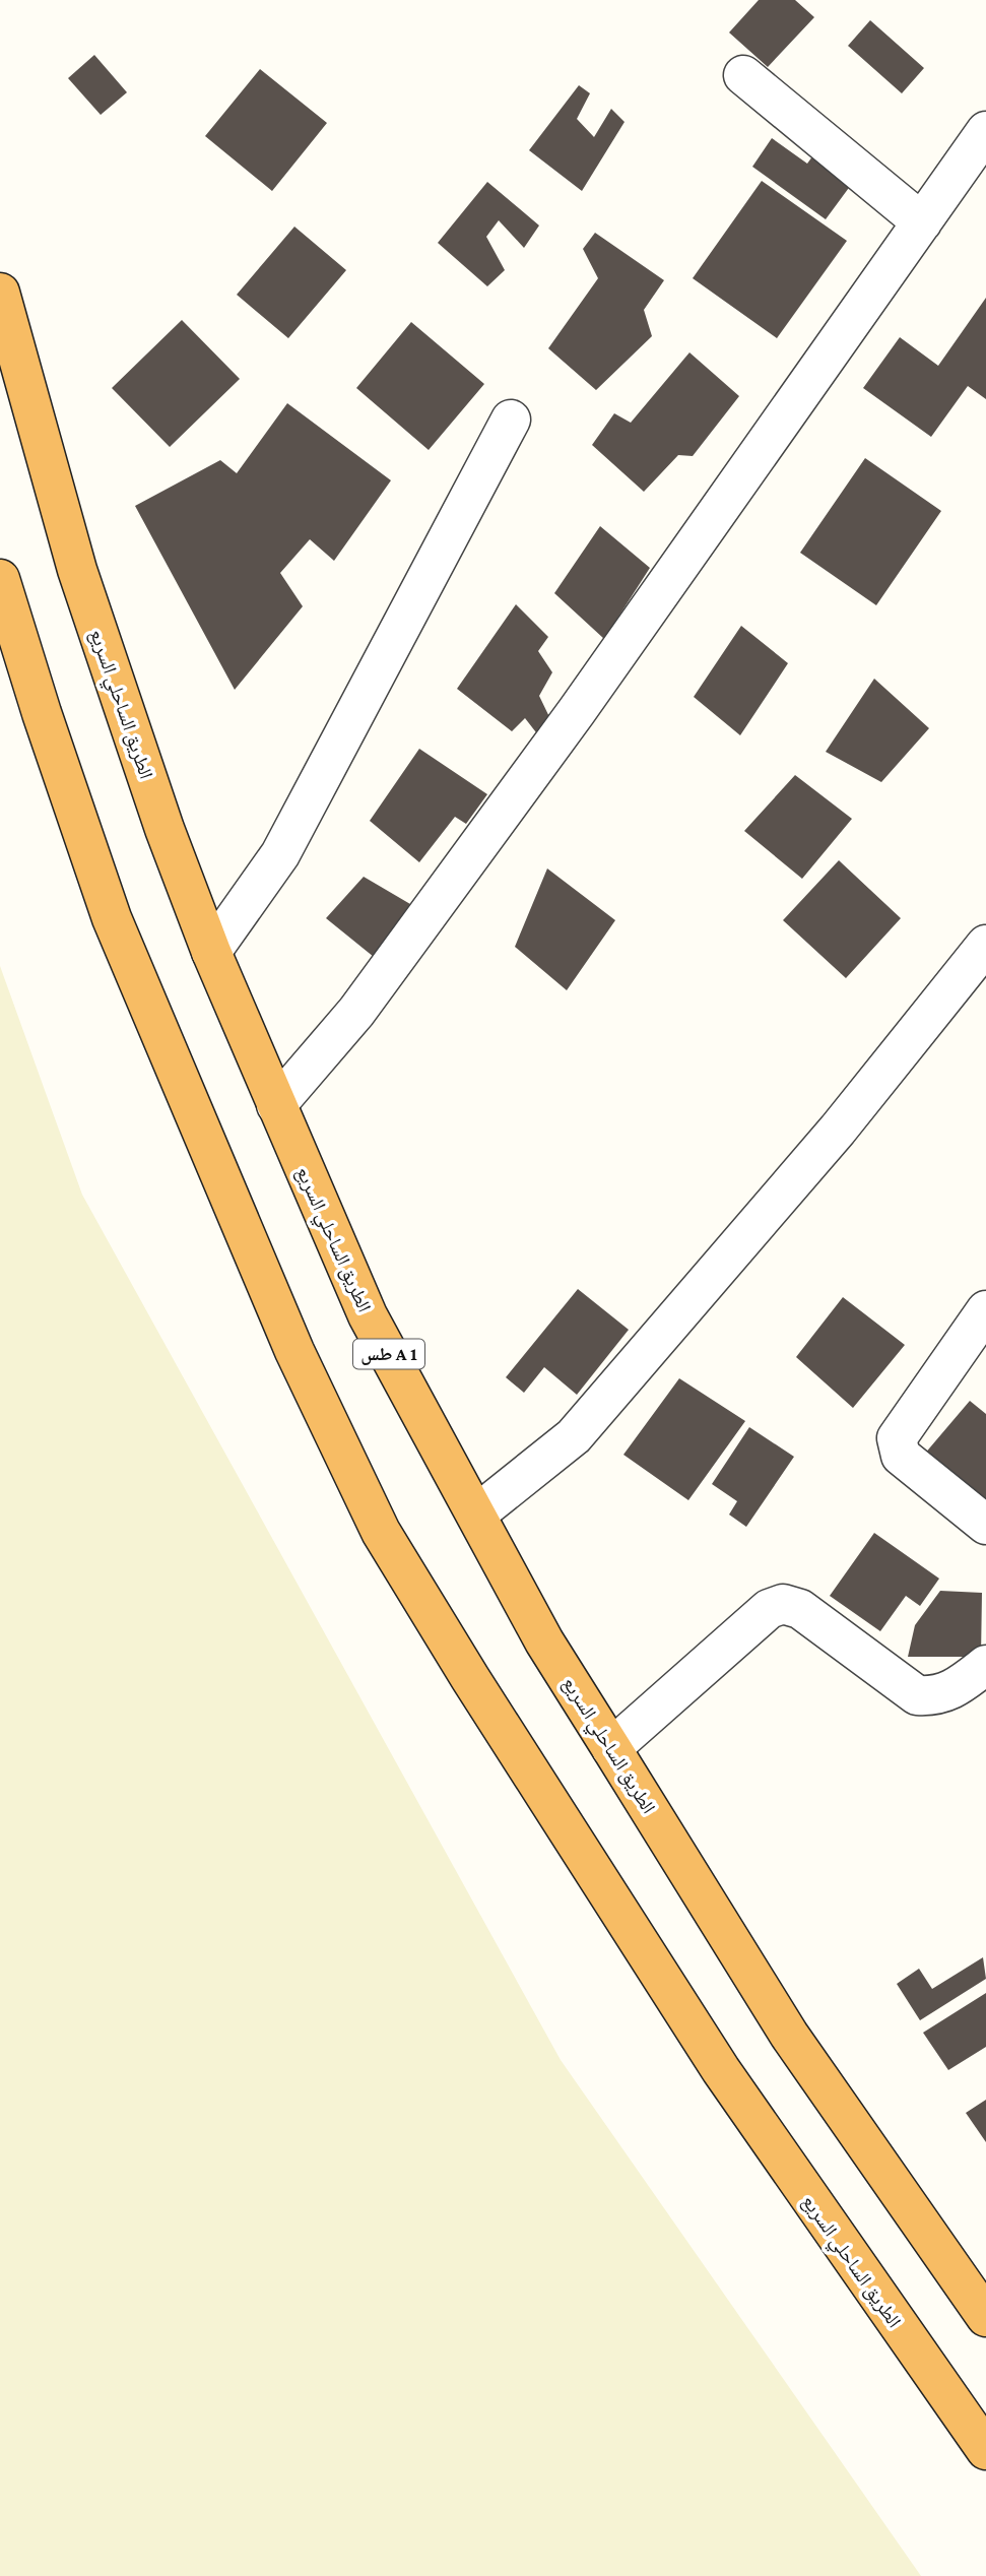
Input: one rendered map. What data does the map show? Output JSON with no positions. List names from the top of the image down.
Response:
{
  "streets": {
    "highway": ["الطريق الساحلي السريع", "طس A 1"]
  }
}
